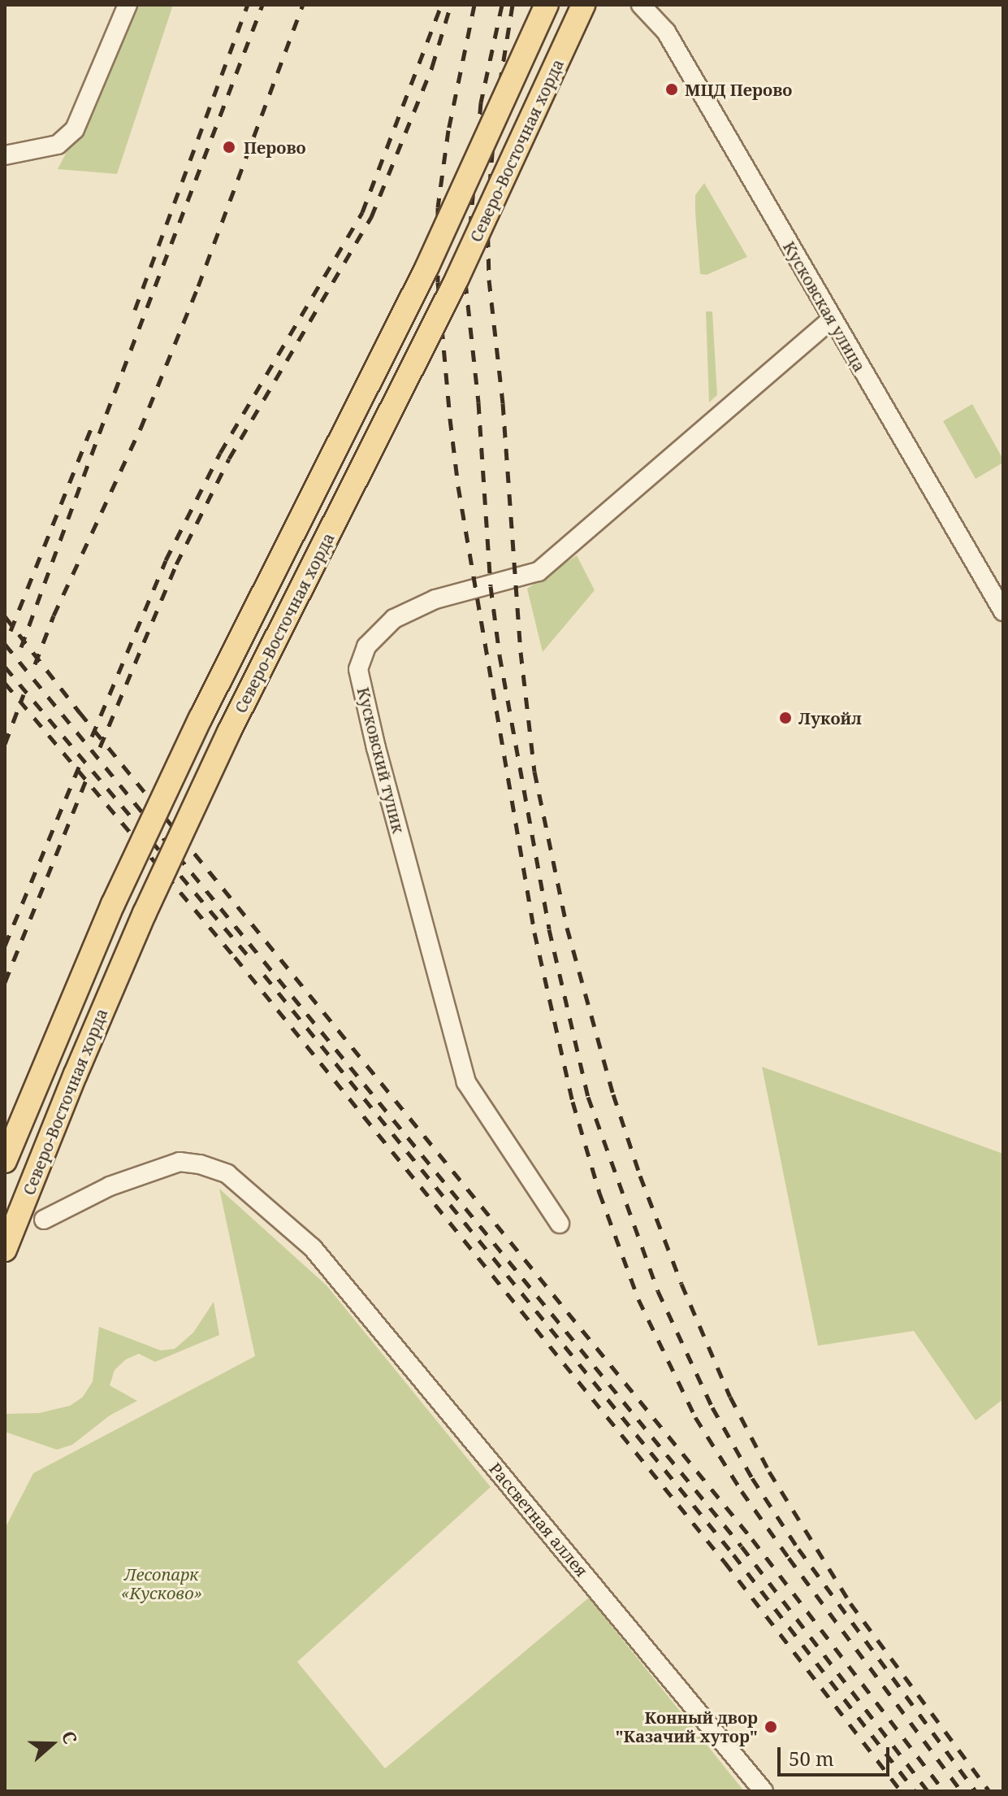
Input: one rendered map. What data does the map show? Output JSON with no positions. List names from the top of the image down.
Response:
{
  "streets": {
    "main road": ["Северо-Восточная хорда"],
    "street": ["Кусковская улица", "Кусковский тупик", "Рассветная аллея"]
  },
  "crossings": [
    ["Кусковская улица", "Кусковский тупик"]
  ],
  "parks": ["Лесопарк «Кусково»"],
  "places": [
    "МЦД Перово",
    "Перово",
    "Лукойл",
    "Конный двор \"Казачий хутор\""
  ],
  "scale_bar": "50 m",
  "north": "right"
}
